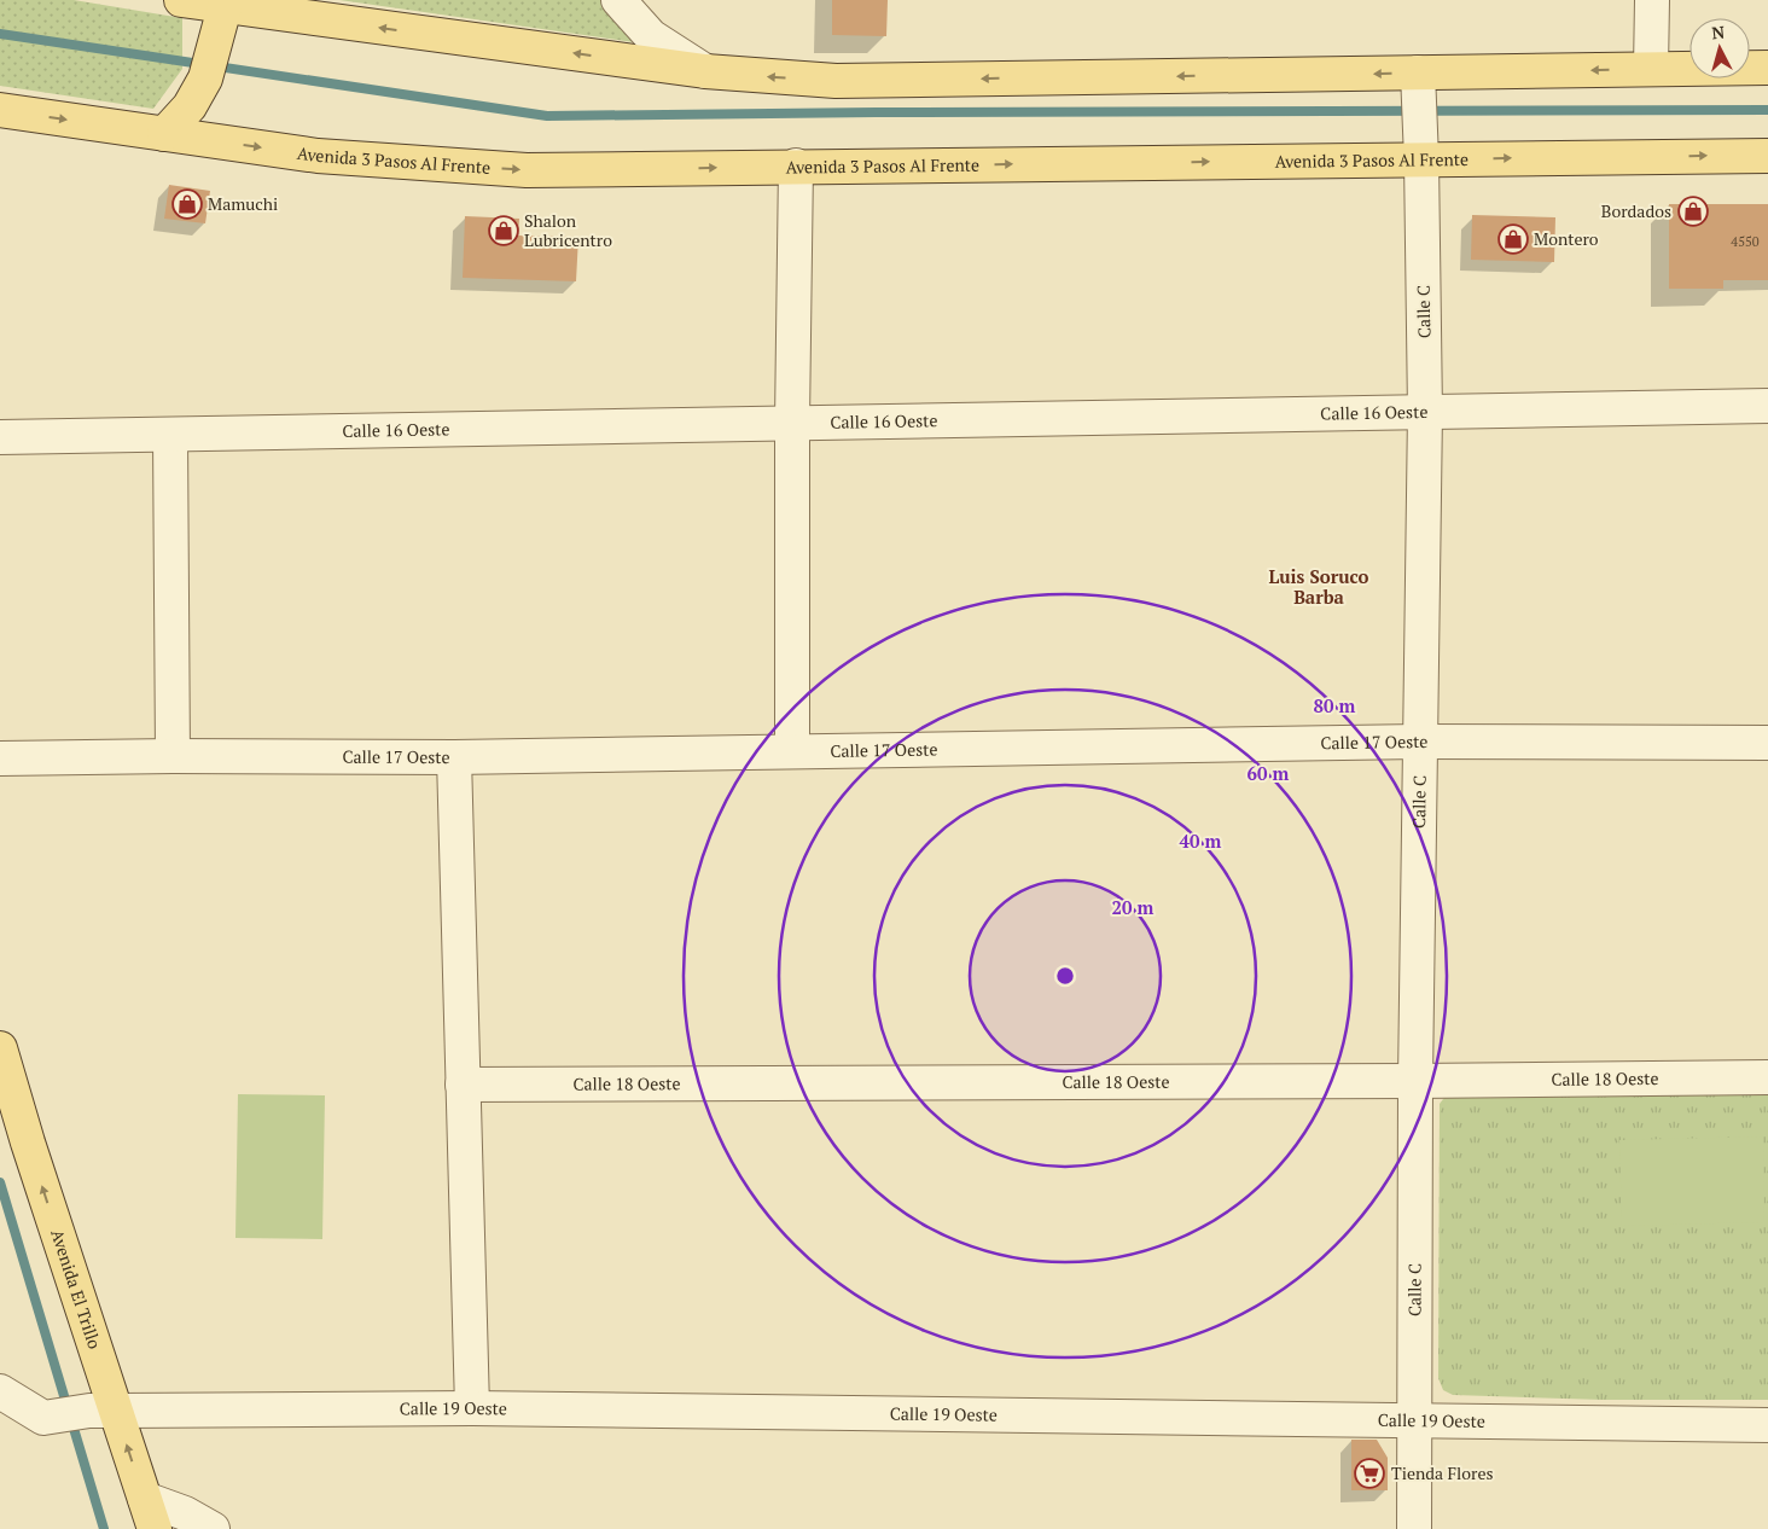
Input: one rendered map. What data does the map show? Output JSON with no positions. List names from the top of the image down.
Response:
{
  "streets": {
    "main road": ["Avenida 3 Pasos Al Frente", "Avenida El Trillo"],
    "street": [
      "Calle C",
      "Calle 16 Oeste",
      "Calle 17 Oeste",
      "Calle 18 Oeste",
      "Calle 19 Oeste"
    ]
  },
  "crossings": [
    ["Avenida 3 Pasos Al Frente", "Calle C"],
    ["Calle C", "Calle 16 Oeste"],
    ["Calle C", "Calle 17 Oeste"],
    ["Calle C", "Calle 18 Oeste"],
    ["Calle C", "Calle 19 Oeste"],
    ["Avenida El Trillo", "Calle 19 Oeste"]
  ],
  "one_way": ["Avenida El Trillo"],
  "districts": ["Luis Soruco Barba"],
  "places": {
    "shop": [
      "Mamuchi",
      "Bordados",
      "Shalon Lubricentro",
      "Montero"
    ],
    "supermarket": ["Tienda Flores"]
  },
  "house_numbers": ["4550"],
  "north": "top",
  "rings": [
    "80 m",
    "60 m",
    "40 m",
    "20 m"
  ]
}
